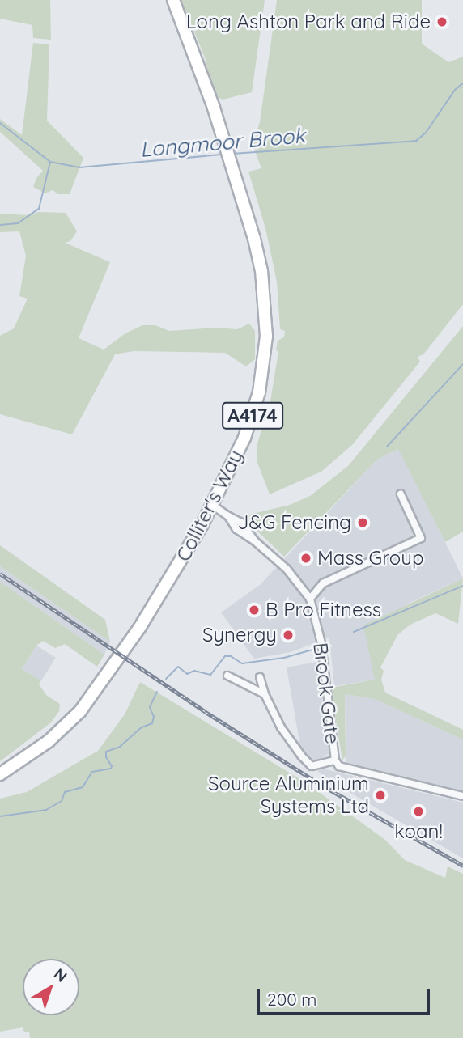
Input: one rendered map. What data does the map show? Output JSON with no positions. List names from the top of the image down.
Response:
{
  "streets": {
    "highway": ["A4174", "Colliter's Way"],
    "street": ["Brook Gate"]
  },
  "water": ["Longmoor Brook"],
  "places": [
    "Long Ashton Park and Ride",
    "J&G Fencing",
    "Mass Group",
    "B Pro Fitness",
    "Synergy",
    "Source Aluminium Systems Ltd",
    "koan!"
  ],
  "scale_bar": "200 m",
  "north": "top right"
}
